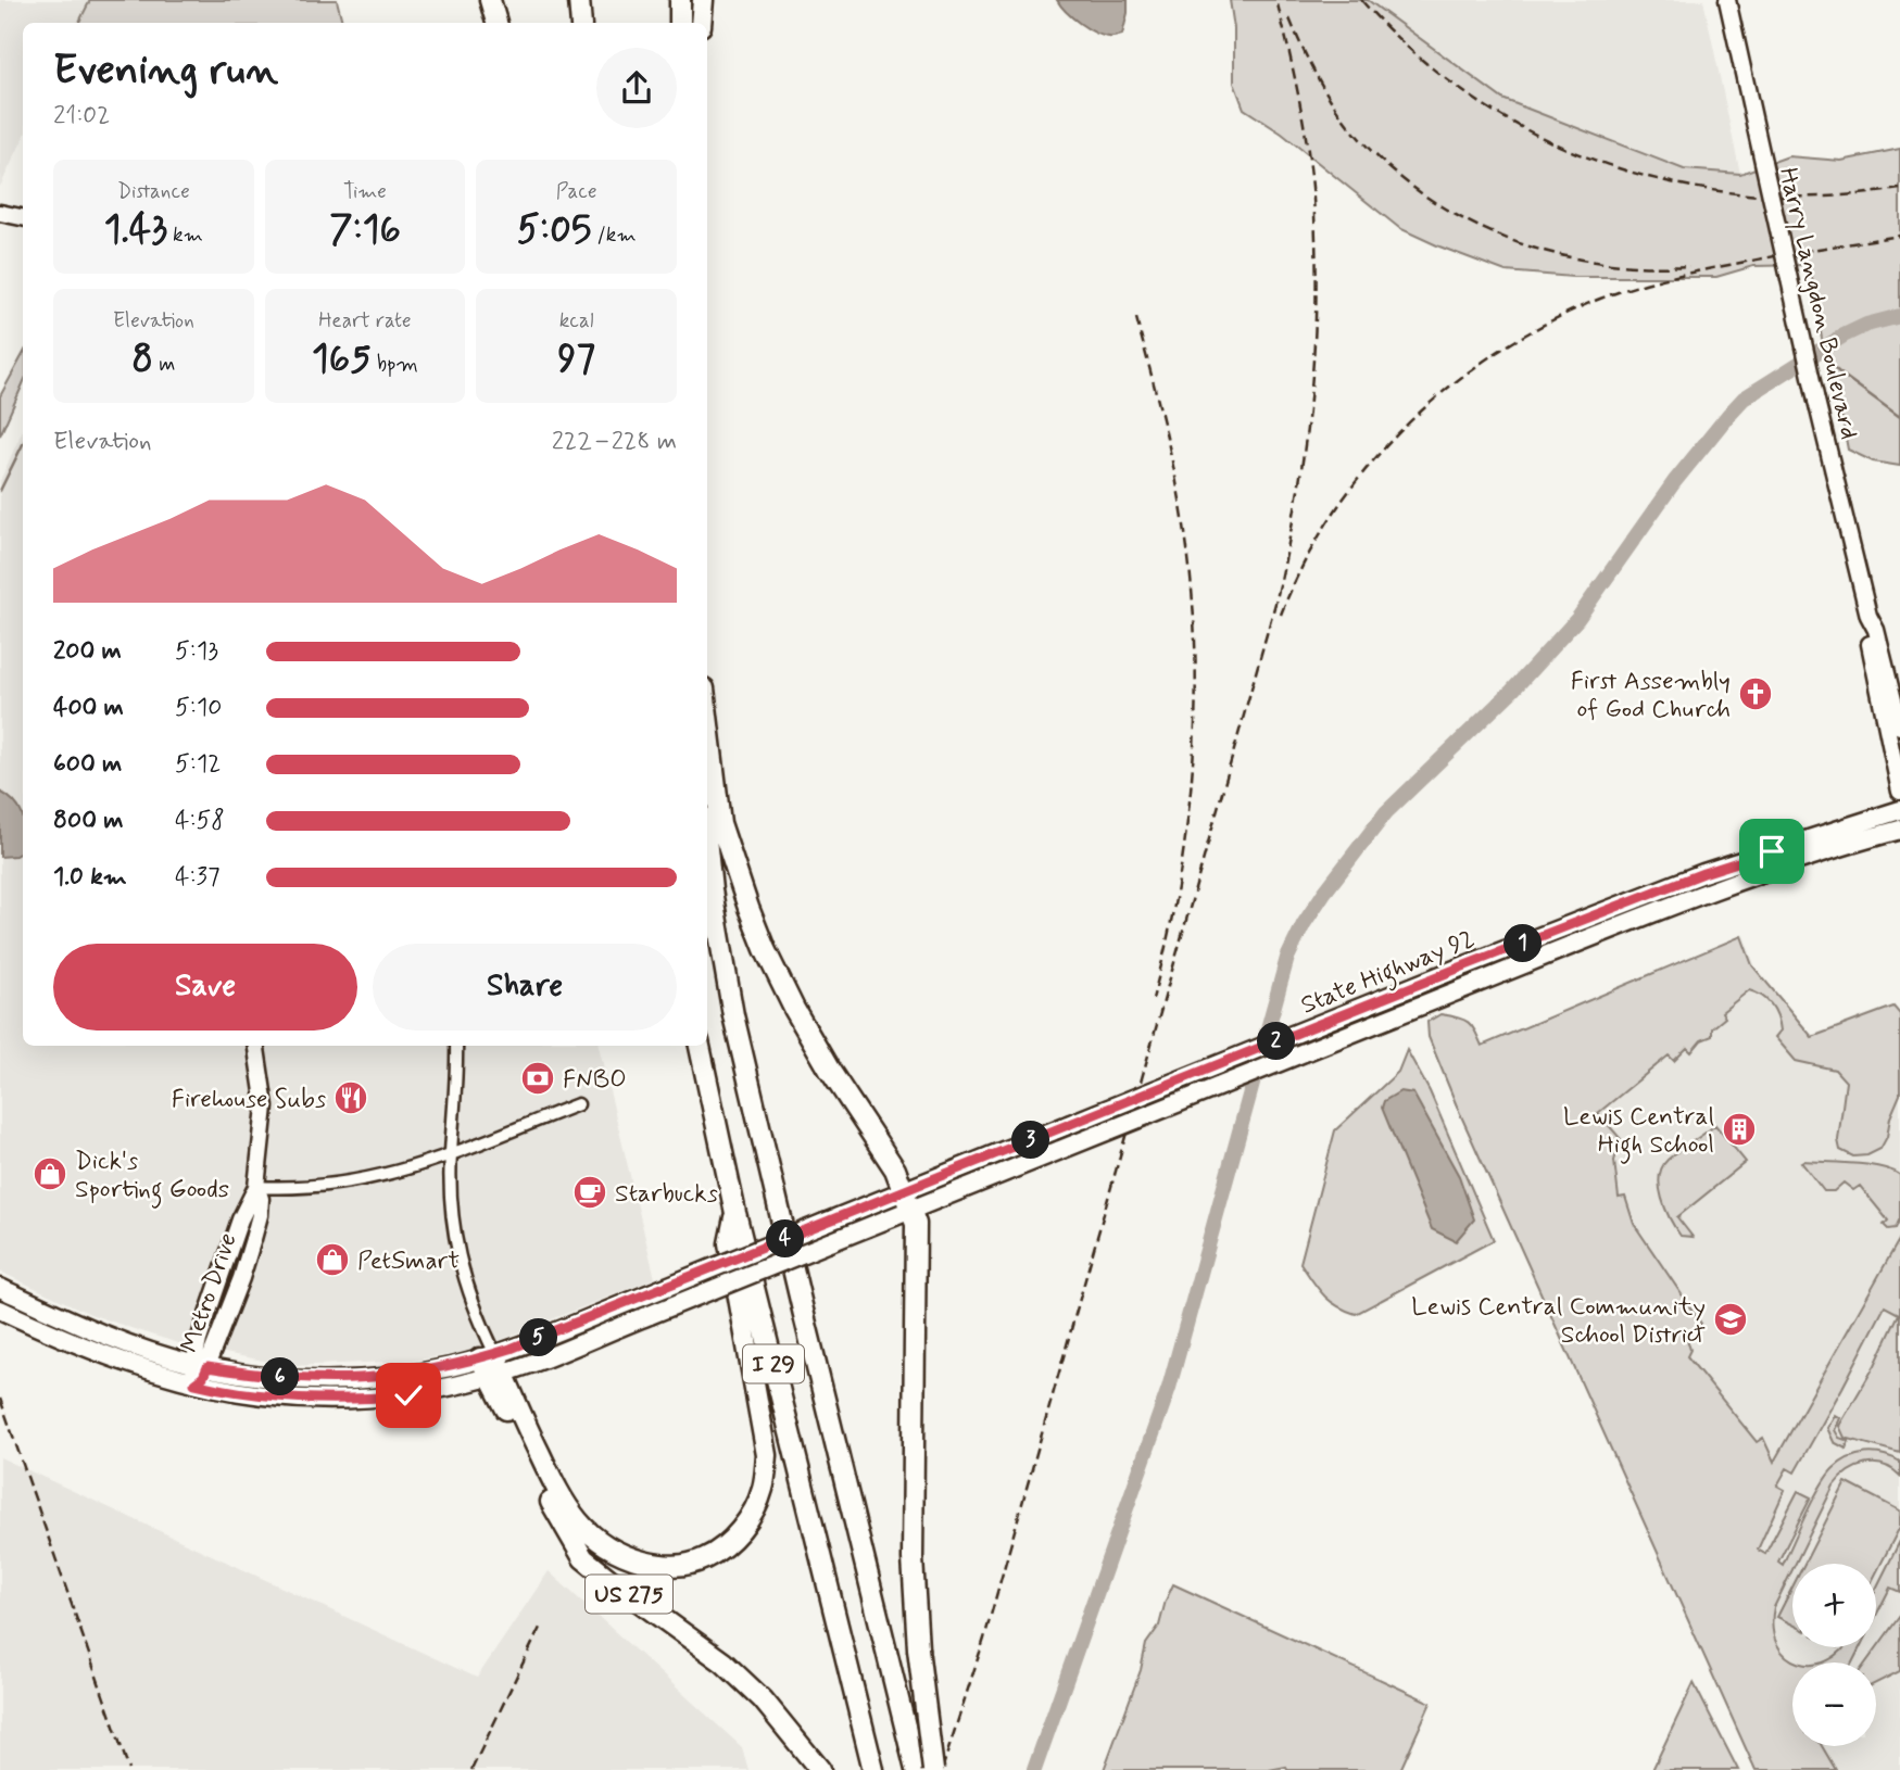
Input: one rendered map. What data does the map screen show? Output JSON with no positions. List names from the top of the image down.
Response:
{
  "streets": {
    "highway": ["I 29", "US 275"],
    "main road": ["Harry Langdon Boulevard", "State Highway 92", "Metro Drive"]
  },
  "crossings": [
    ["State Highway 92", "Metro Drive"],
    ["State Highway 92", "US 275"]
  ],
  "places": {
    "church": ["First Assembly of God Church"],
    "bank": ["FNBO"],
    "restaurant": ["Firehouse Subs"],
    "building": ["Lewis Central High School"],
    "shop": ["Dick's Sporting Goods", "PetSmart"],
    "cafe": ["Starbucks"],
    "school or university": ["Lewis Central Community School District"]
  },
  "page": {
    "heading": ["Evening run", "21:02"],
    "stats": [
      ["Distance", "1.43 km"],
      ["Time", "7:16"],
      ["Pace", "5:05 /km"],
      ["Elevation", "8 m"],
      ["Heart rate", "165 bpm"],
      ["kcal", "97"]
    ],
    "chart": ["Elevation", "222–228 m"],
    "list": [
      {
        "name": "200 m",
        "note": "5:13"
      },
      {
        "name": "400 m",
        "note": "5:10"
      },
      {
        "name": "600 m",
        "note": "5:12"
      },
      {
        "name": "800 m",
        "note": "4:58"
      },
      {
        "name": "1.0 km",
        "note": "4:37"
      }
    ],
    "pins": [
      "1",
      "2",
      "3",
      "4",
      "5",
      "6"
    ],
    "buttons": ["Save", "Share"],
    "map_buttons": ["+", "−"]
  }
}
